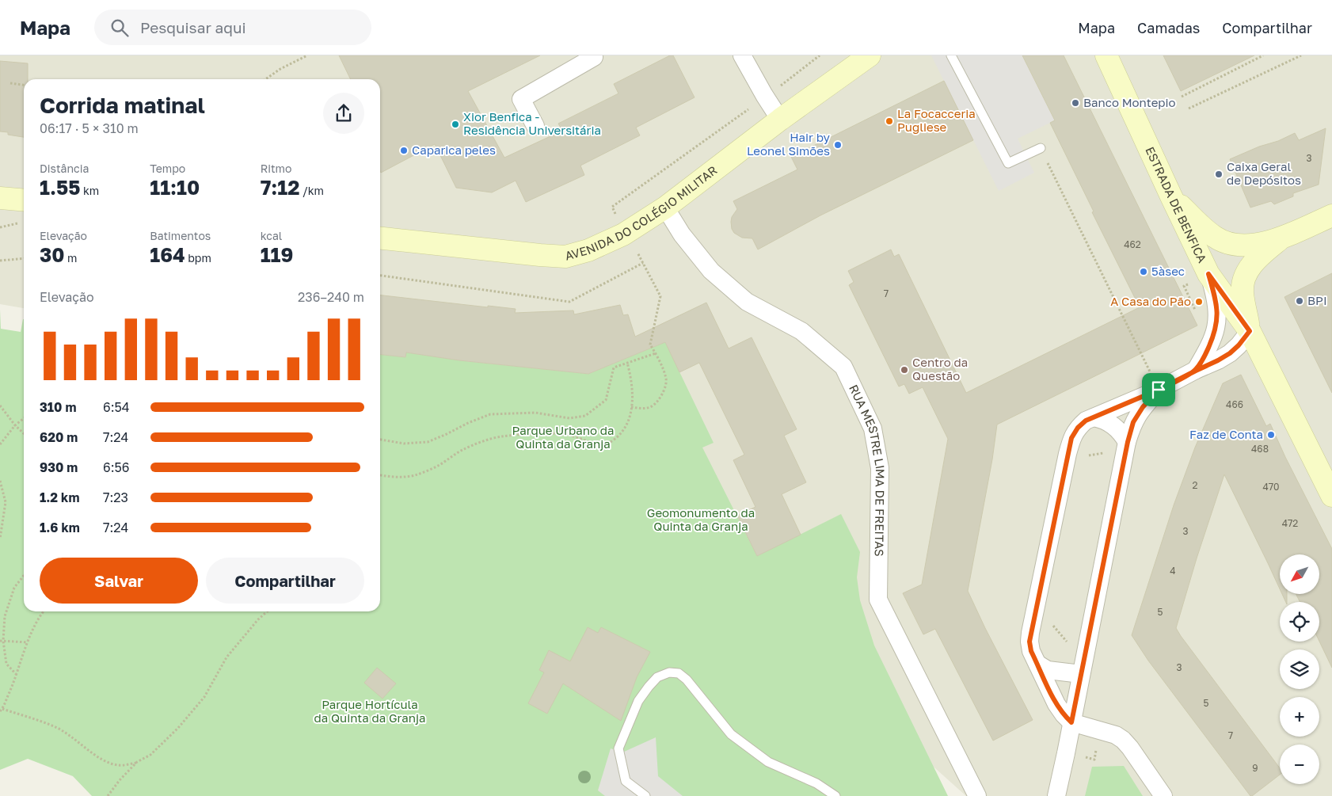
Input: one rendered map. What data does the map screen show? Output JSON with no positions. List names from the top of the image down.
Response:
{
  "streets": {
    "street": ["ESTRADA DE BENFICA", "AVENIDA DO COLÉGIO MILITAR", "RUA MESTRE LIMA DE FREITAS"]
  },
  "crossings": [
    ["AVENIDA DO COLÉGIO MILITAR", "RUA MESTRE LIMA DE FREITAS"]
  ],
  "parks": ["Parque Urbano da Quinta da Granja", "Geomonumento da Quinta da Granja", "Parque Hortícula da Quinta da Granja"],
  "places": [
    "Banco Montepio",
    "La Focacceria Pugliese",
    "Xior Benfica - Residência Universitária",
    "Hair by Leonel Simões",
    "Caparica peles",
    "Caixa Geral de Depósitos",
    "5àsec",
    "BPI",
    "A Casa do Pão",
    "Centro da Questão",
    "Faz de Conta"
  ],
  "house_numbers": [
    "3",
    "462",
    "7",
    "466",
    "468",
    "2",
    "470",
    "472",
    "3",
    "4",
    "5",
    "3",
    "5",
    "7",
    "9"
  ],
  "north": "bottom left",
  "page": {
    "header": "Mapa",
    "search": "Pesquisar aqui",
    "nav": ["Mapa", "Camadas", "Compartilhar"],
    "heading": ["Corrida matinal", "06:17 · 5 × 310 m"],
    "stats": [
      ["Distância", "1.55 km"],
      ["Tempo", "11:10"],
      ["Ritmo", "7:12 /km"],
      ["Elevação", "30 m"],
      ["Batimentos", "164 bpm"],
      ["kcal", "119"]
    ],
    "chart": ["Elevação", "236–240 m"],
    "list": [
      {
        "name": "310 m",
        "note": "6:54"
      },
      {
        "name": "620 m",
        "note": "7:24"
      },
      {
        "name": "930 m",
        "note": "6:56"
      },
      {
        "name": "1.2 km",
        "note": "7:23"
      },
      {
        "name": "1.6 km",
        "note": "7:24"
      }
    ],
    "buttons": ["Salvar", "Compartilhar"],
    "map_buttons": ["+", "−"]
  }
}
